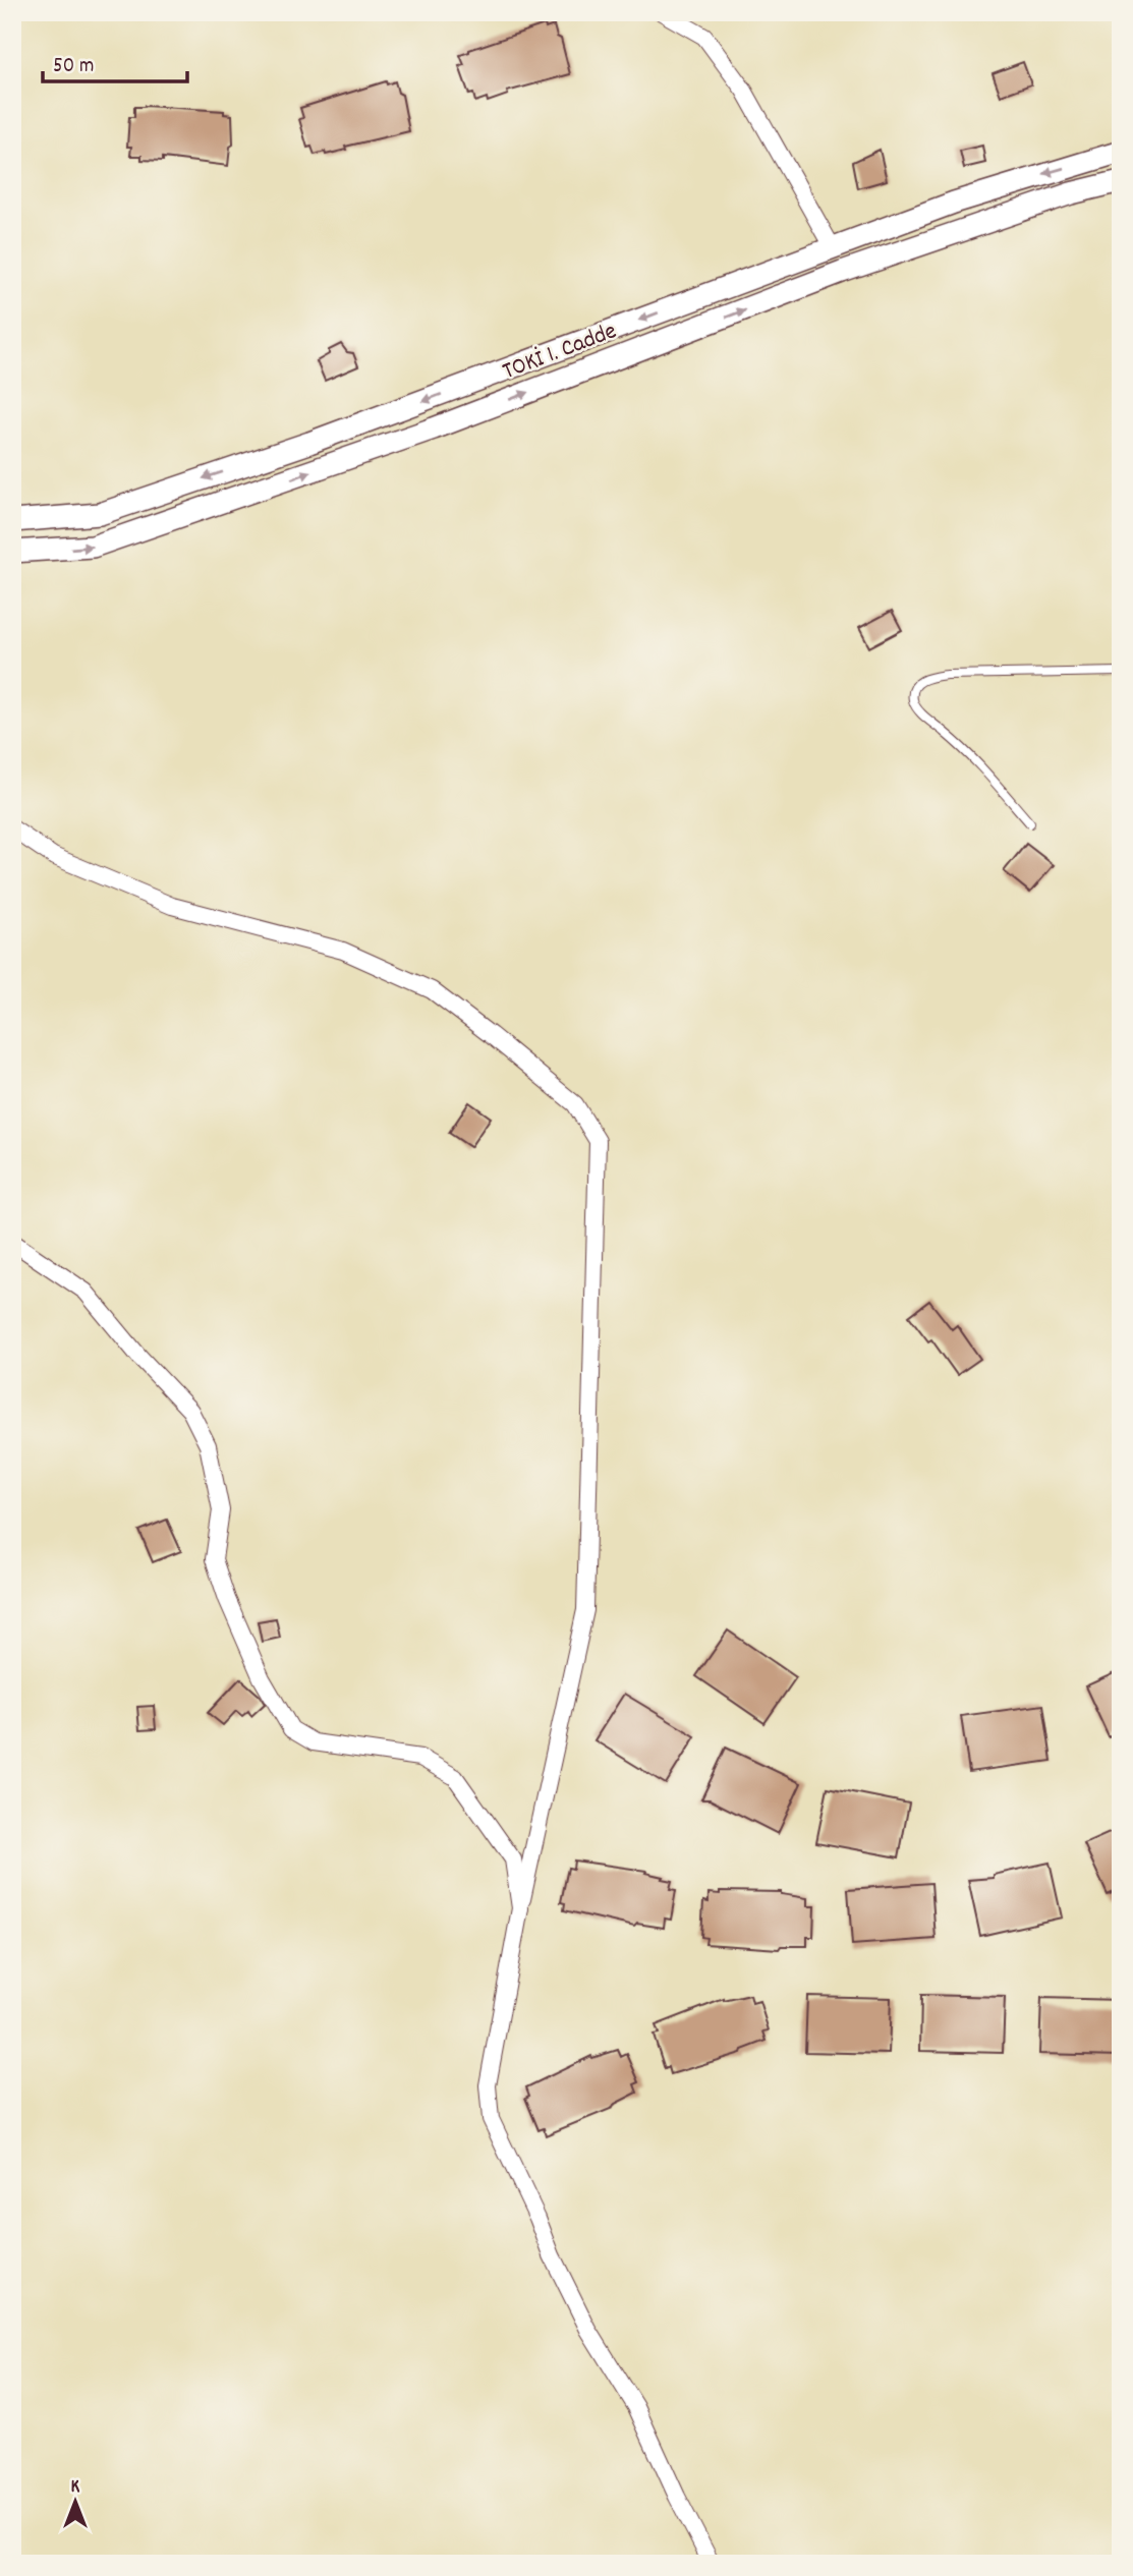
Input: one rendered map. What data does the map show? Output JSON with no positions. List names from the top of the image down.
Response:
{
  "streets": {
    "main road": ["TOKİ 1. Cadde"]
  },
  "scale_bar": "50 m",
  "north": "top"
}
